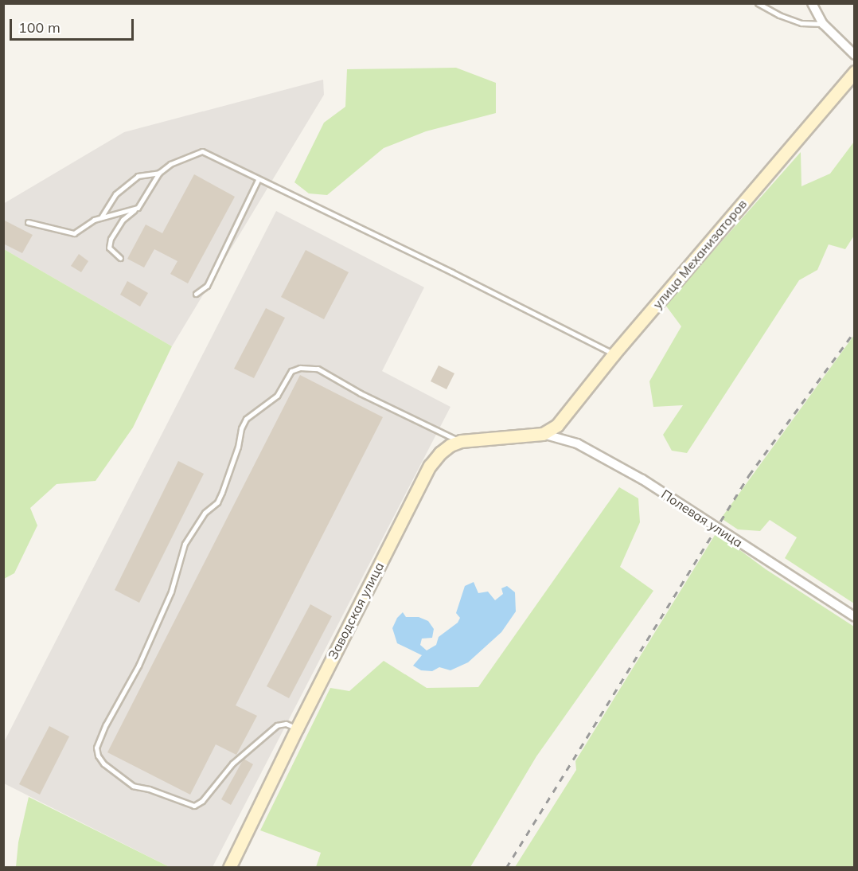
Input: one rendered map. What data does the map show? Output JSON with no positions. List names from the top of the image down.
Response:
{
  "streets": {
    "street": ["улица Механизаторов", "Полевая улица", "Заводская улица"]
  },
  "crossings": [
    ["улица Механизаторов", "Полевая улица"],
    ["улица Механизаторов", "Заводская улица"],
    ["Полевая улица", "Заводская улица"]
  ],
  "scale_bar": "100 m"
}
